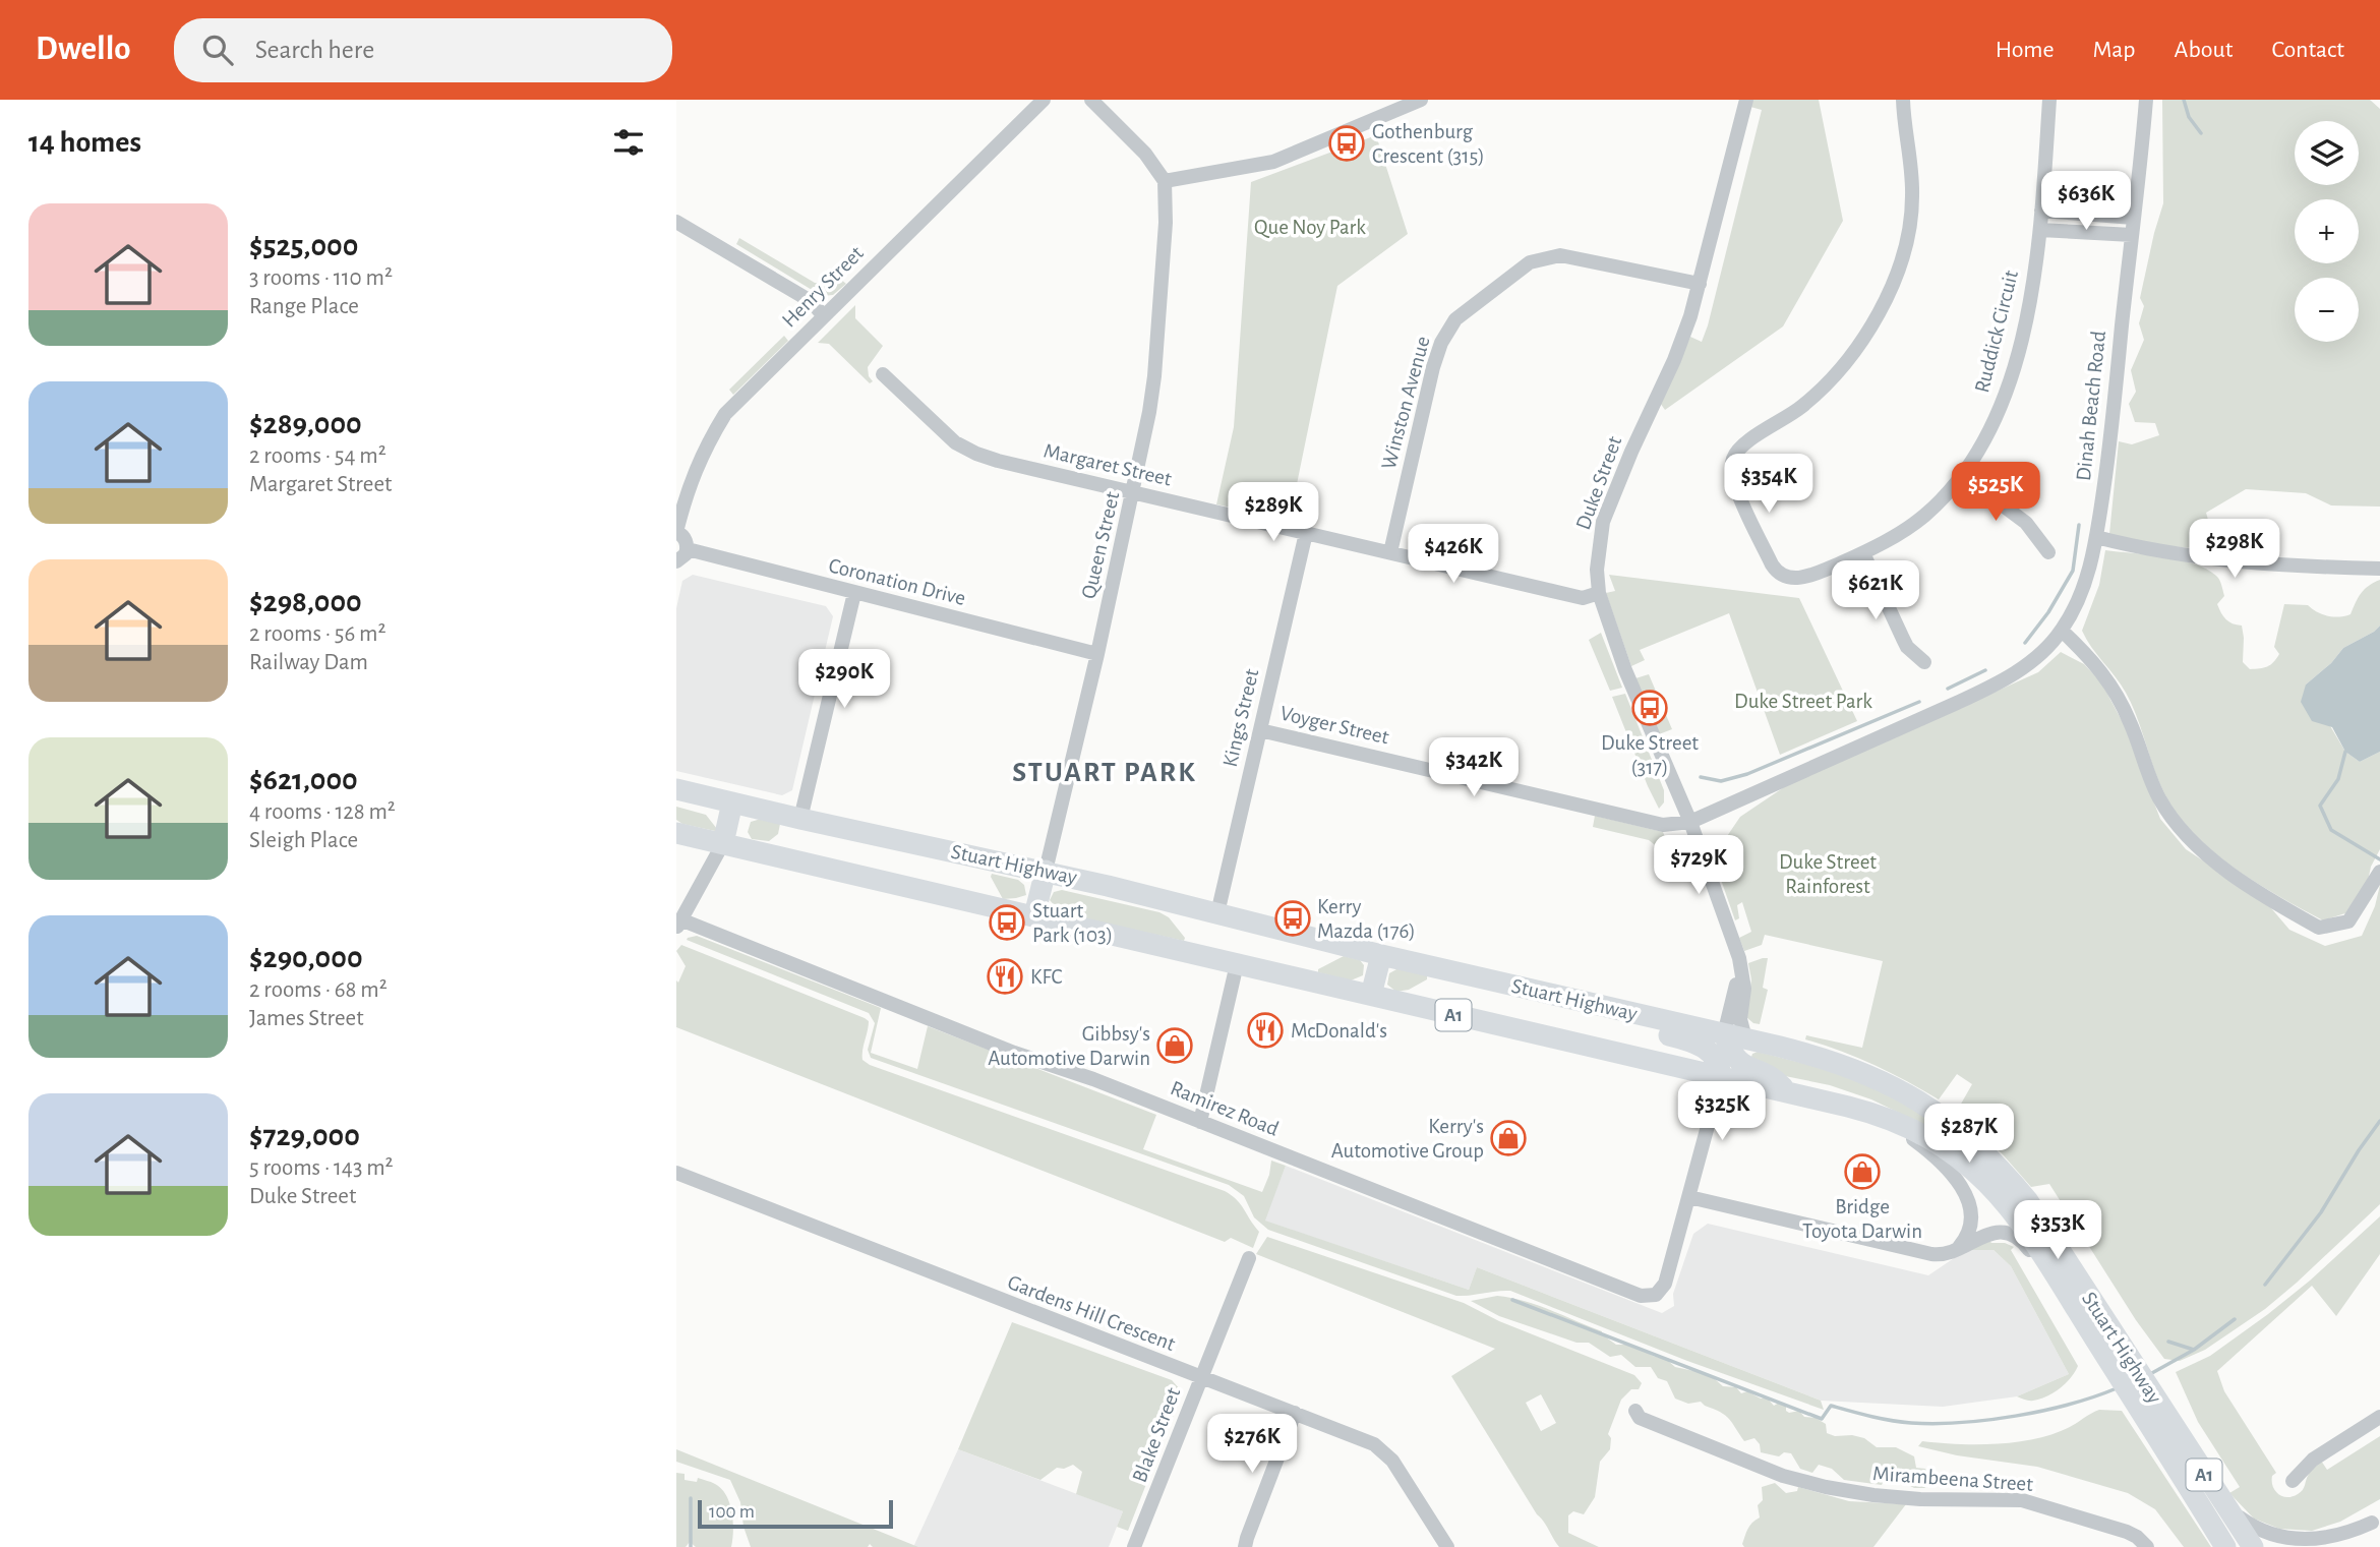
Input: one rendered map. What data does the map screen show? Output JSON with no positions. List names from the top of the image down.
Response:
{
  "streets": {
    "highway": ["Stuart Highway", "A1"],
    "street": [
      "Henry Street",
      "Ruddick Circuit",
      "Winston Avenue",
      "Dinah Beach Road",
      "Margaret Street",
      "Duke Street",
      "Queen Street",
      "Coronation Drive",
      "Kings Street",
      "Voyger Street",
      "Ramirez Road",
      "Gardens Hill Crescent",
      "Blake Street",
      "Mirambeena Street"
    ]
  },
  "crossings": [
    ["Winston Avenue", "Margaret Street"],
    ["Winston Avenue", "Duke Street"],
    ["Dinah Beach Road", "Duke Street"],
    ["Dinah Beach Road", "Voyger Street"],
    ["Margaret Street", "Duke Street"],
    ["Margaret Street", "Queen Street"],
    ["Margaret Street", "Kings Street"],
    ["Duke Street", "Voyger Street"],
    ["Duke Street", "Stuart Highway"],
    ["Queen Street", "Coronation Drive"],
    ["Queen Street", "Stuart Highway"],
    ["Kings Street", "Voyger Street"],
    ["Kings Street", "Stuart Highway"],
    ["Stuart Highway", "Ramirez Road"],
    ["Gardens Hill Crescent", "Blake Street"]
  ],
  "districts": ["STUART PARK"],
  "parks": ["Que Noy Park", "Duke Street Park", "Duke Street Rainforest"],
  "places": {
    "bus stop": [
      "Gothenburg Crescent (315)",
      "Duke Street (317)",
      "Kerry Mazda (176)",
      "Stuart Park (103)"
    ],
    "restaurant": ["KFC", "McDonald's"],
    "shop": ["Gibbsy's Automotive Darwin", "Kerry's Automotive Group", "Bridge Toyota Darwin"]
  },
  "scale_bar": "100 m",
  "page": {
    "header": "Dwello",
    "search": "Search here",
    "nav": [
      "Home",
      "Map",
      "About",
      "Contact"
    ],
    "heading": "14 homes",
    "map_buttons": ["+", "−"],
    "price": [
      "$636K",
      "$354K",
      "$525K",
      "$289K",
      "$298K",
      "$426K",
      "$621K",
      "$290K",
      "$342K",
      "$729K",
      "$325K",
      "$287K",
      "$353K",
      "$276K"
    ],
    "list": [
      {
        "name": "$525,000",
        "note": "3 rooms · 110 m² · Range Place"
      },
      {
        "name": "$289,000",
        "note": "2 rooms · 54 m² · Margaret Street"
      },
      {
        "name": "$298,000",
        "note": "2 rooms · 56 m² · Railway Dam"
      },
      {
        "name": "$621,000",
        "note": "4 rooms · 128 m² · Sleigh Place"
      },
      {
        "name": "$290,000",
        "note": "2 rooms · 68 m² · James Street"
      },
      {
        "name": "$729,000",
        "note": "5 rooms · 143 m² · Duke Street"
      }
    ],
    "scale": "100 m"
  }
}
